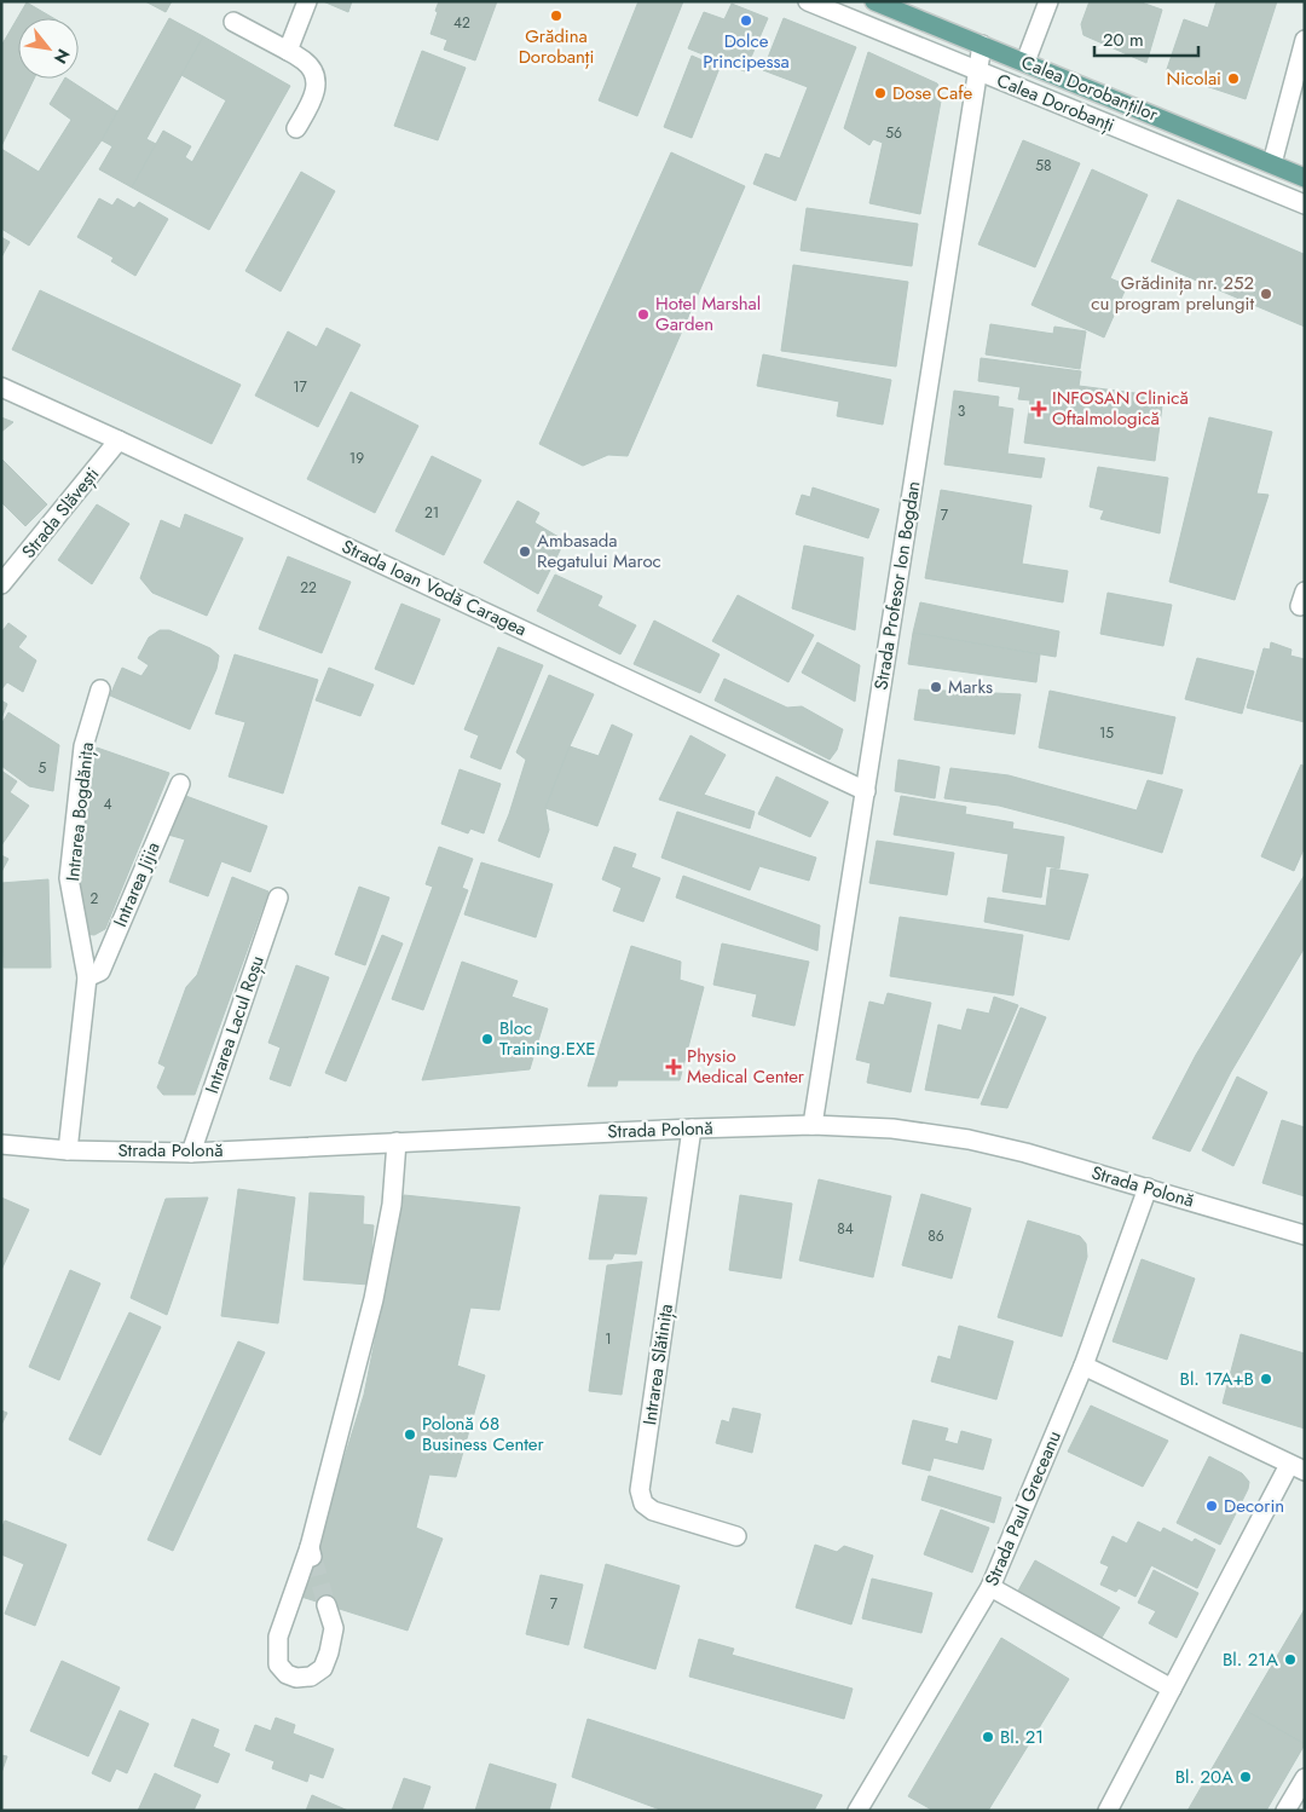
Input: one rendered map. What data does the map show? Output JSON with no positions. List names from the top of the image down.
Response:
{
  "streets": {
    "main road": ["Calea Dorobanților"],
    "street": [
      "Calea Dorobanți",
      "Strada Slăvești",
      "Strada Profesor Ion Bogdan",
      "Strada Ioan Vodă Caragea",
      "Intrarea Bogdănița",
      "Intrarea Jijia",
      "Intrarea Lacul Roșu",
      "Strada Polonă",
      "Intrarea Slătinița",
      "Strada Paul Greceanu"
    ]
  },
  "crossings": [
    ["Calea Dorobanților", "Strada Profesor Ion Bogdan"],
    ["Calea Dorobanți", "Strada Profesor Ion Bogdan"],
    ["Strada Slăvești", "Strada Ioan Vodă Caragea"],
    ["Strada Profesor Ion Bogdan", "Strada Ioan Vodă Caragea"],
    ["Strada Profesor Ion Bogdan", "Strada Polonă"],
    ["Intrarea Bogdănița", "Intrarea Jijia"],
    ["Intrarea Bogdănița", "Strada Polonă"],
    ["Intrarea Lacul Roșu", "Strada Polonă"],
    ["Strada Polonă", "Intrarea Slătinița"],
    ["Strada Polonă", "Strada Paul Greceanu"]
  ],
  "places": {
    "other": [
      "Grădina Dorobanți",
      "Dolce Principessa",
      "Nicolai",
      "Dose Cafe",
      "Grădinița nr. 252 cu program prelungit",
      "Hotel Marshal Garden",
      "Ambasada Regatului Maroc",
      "Marks",
      "Bloc Training.EXE",
      "Bl. 17A+B",
      "Polonă 68 Business Center",
      "Decorin",
      "Bl. 21A",
      "Bl. 21",
      "Bl. 20A"
    ],
    "health": ["INFOSAN Clinică Oftalmologică", "Physio Medical Center"]
  },
  "house_numbers": [
    "42",
    "56",
    "58",
    "17",
    "3",
    "19",
    "21",
    "7",
    "22",
    "15",
    "5",
    "4",
    "2",
    "84",
    "86",
    "1",
    "7"
  ],
  "scale_bar": "20 m",
  "north": "bottom right"
}
